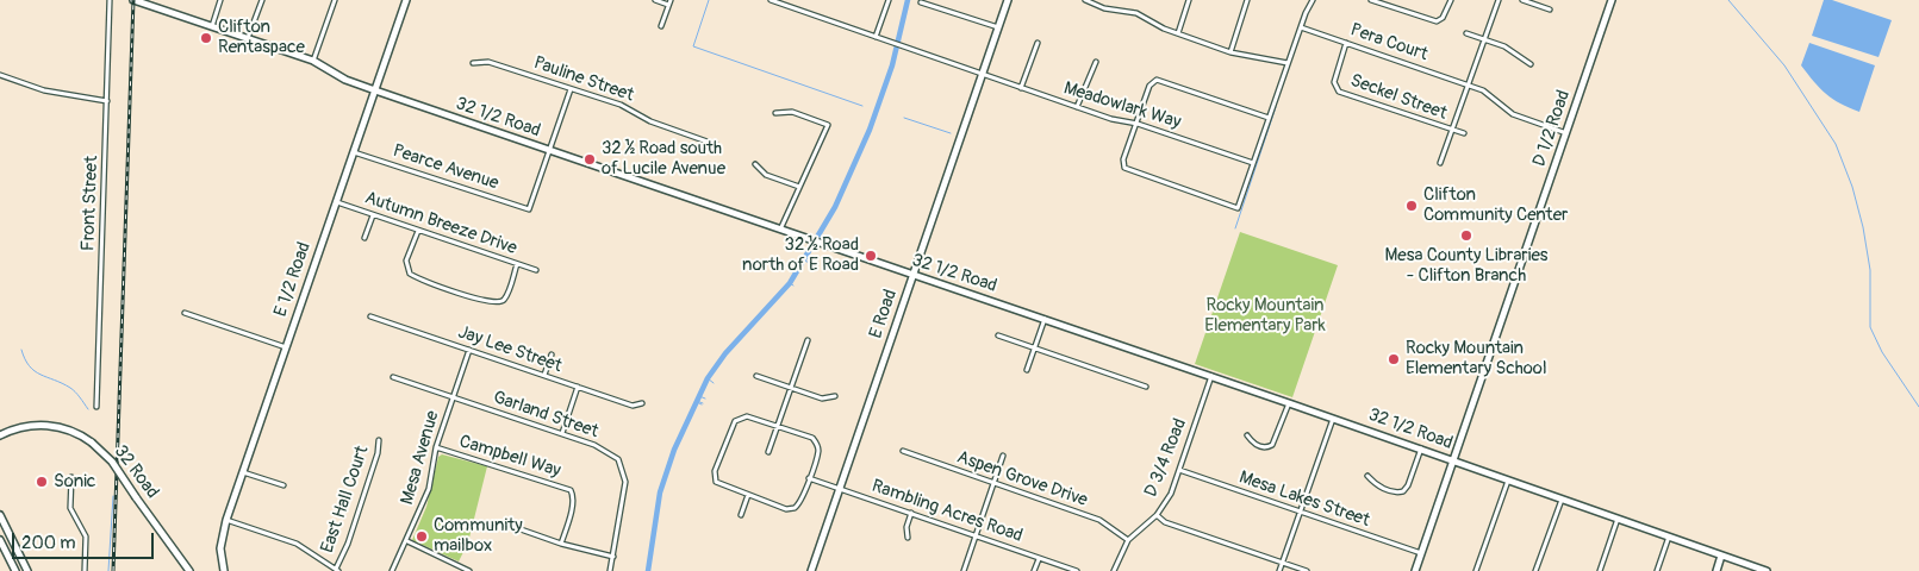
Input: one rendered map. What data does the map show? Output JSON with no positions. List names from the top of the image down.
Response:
{
  "streets": {
    "street": [
      "Pera Court",
      "Pauline Street",
      "Seckel Street",
      "Meadowlark Way",
      "32 1/2 Road",
      "D 1/2 Road",
      "Pearce Avenue",
      "Front Street",
      "Autumn Breeze Drive",
      "E 1/2 Road",
      "E Road",
      "Jay Lee Street",
      "Garland Street",
      "Campbell Way",
      "Mesa Avenue",
      "D 3/4 Road",
      "32 Road",
      "Aspen Grove Drive",
      "East Hall Court",
      "Mesa Lakes Street",
      "Rambling Acres Road"
    ]
  },
  "crossings": [
    ["Pera Court", "Seckel Street"],
    ["Pera Court", "D 1/2 Road"],
    ["Meadowlark Way", "E Road"],
    ["32 1/2 Road", "D 1/2 Road"],
    ["32 1/2 Road", "Pearce Avenue"],
    ["32 1/2 Road", "E 1/2 Road"],
    ["32 1/2 Road", "E Road"],
    ["32 1/2 Road", "D 3/4 Road"],
    ["D 1/2 Road", "Mesa Lakes Street"],
    ["Pearce Avenue", "E 1/2 Road"],
    ["Autumn Breeze Drive", "E 1/2 Road"],
    ["E Road", "Rambling Acres Road"],
    ["Jay Lee Street", "Mesa Avenue"],
    ["Garland Street", "Mesa Avenue"],
    ["Campbell Way", "Mesa Avenue"],
    ["D 3/4 Road", "Aspen Grove Drive"],
    ["D 3/4 Road", "Mesa Lakes Street"]
  ],
  "parks": ["Rocky Mountain Elementary Park"],
  "places": [
    "Clifton Rentaspace",
    "32 ½ Road south of Lucile Avenue",
    "Clifton Community Center",
    "Mesa County Libraries - Clifton Branch",
    "32 ½ Road north of E Road",
    "Rocky Mountain Elementary School",
    "Sonic",
    "Community mailbox"
  ],
  "scale_bar": "200 m"
}
